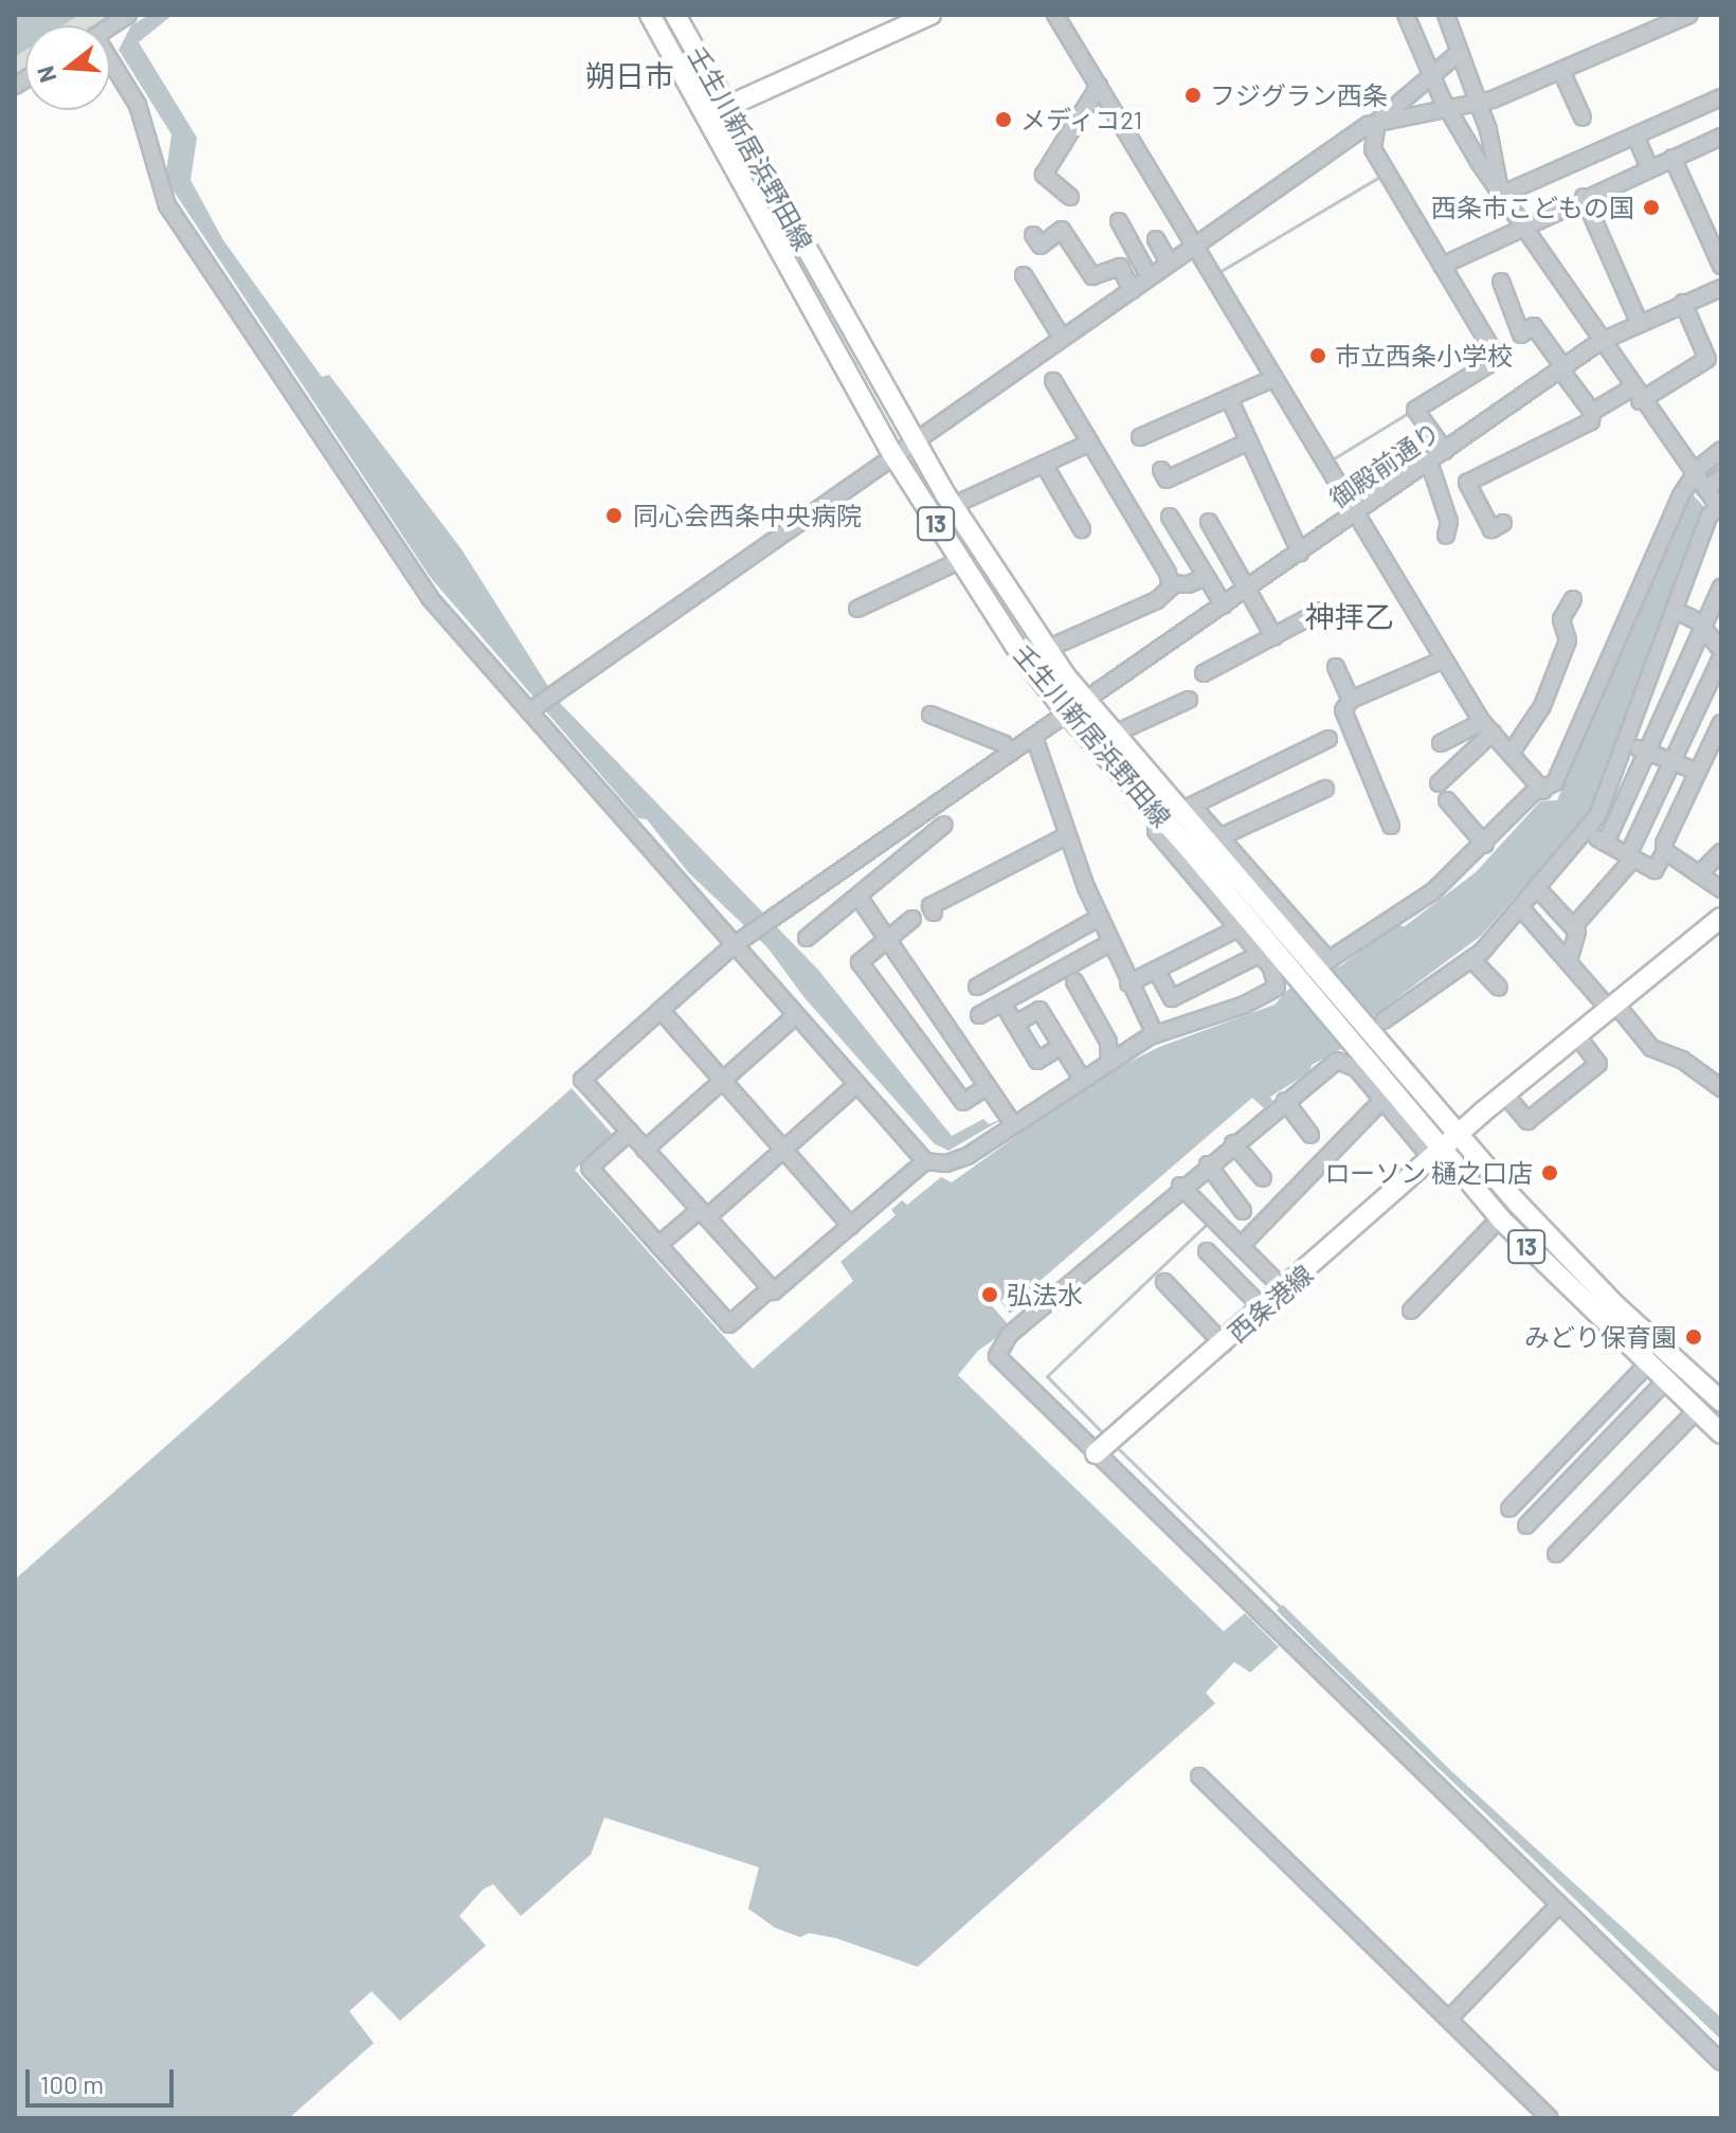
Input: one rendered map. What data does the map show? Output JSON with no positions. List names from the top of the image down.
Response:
{
  "streets": {
    "main road": ["壬生川新居浜野田線", "13", "西条港線"],
    "street": ["御殿前通り"]
  },
  "crossings": [
    ["壬生川新居浜野田線", "御殿前通り"],
    ["壬生川新居浜野田線", "西条港線"]
  ],
  "districts": ["朔日市", "神拝乙"],
  "places": [
    "フジグラン西条",
    "メディコ21",
    "西条市こどもの国",
    "市立西条小学校",
    "同心会西条中央病院",
    "ローソン 樋之口店",
    "弘法水",
    "みどり保育園"
  ],
  "scale_bar": "100 m",
  "north": "left"
}
